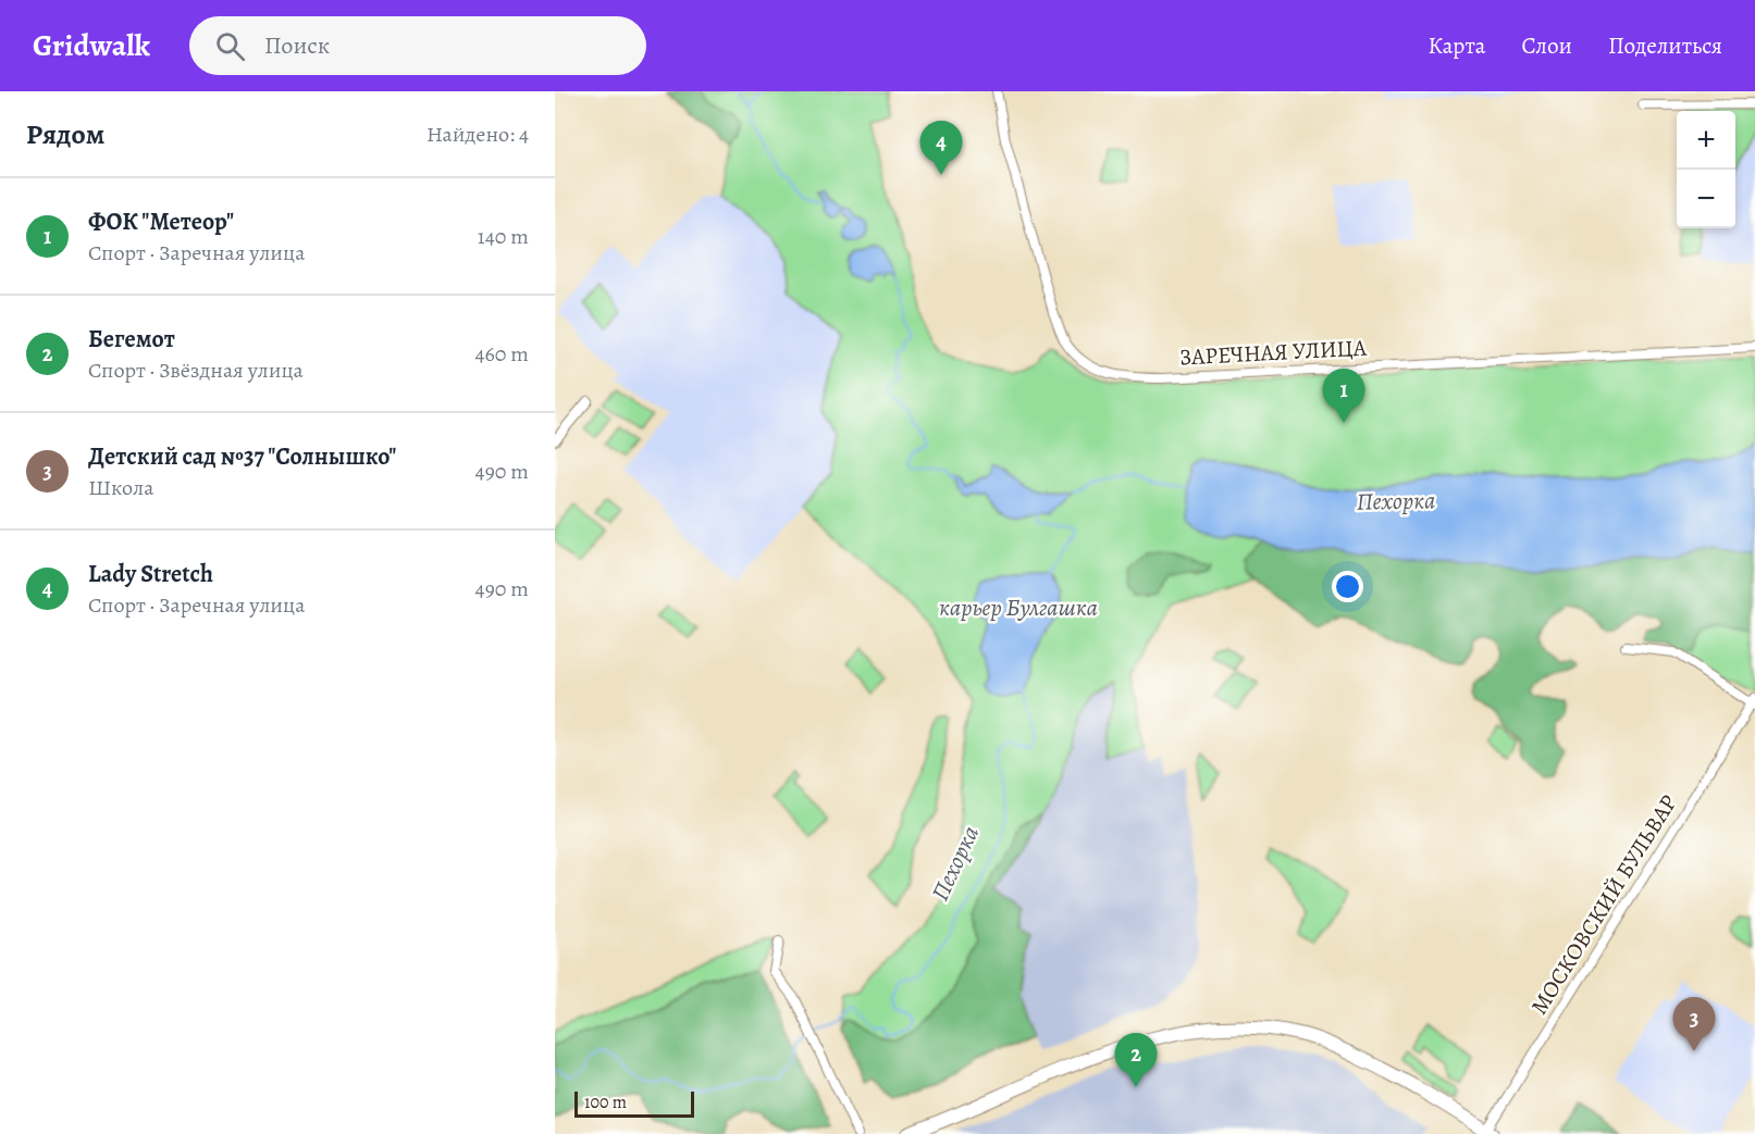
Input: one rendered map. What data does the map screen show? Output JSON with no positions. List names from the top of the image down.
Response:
{
  "streets": {
    "street": ["ЗАРЕЧНАЯ УЛИЦА", "МОСКОВСКИЙ БУЛЬВАР"]
  },
  "water": ["Пехорка", "карьер Булгашка"],
  "scale_bar": "100 m",
  "page": {
    "header": "Gridwalk",
    "search": "Поиск",
    "nav": ["Карта", "Слои", "Поделиться"],
    "heading": ["Рядом", "Найдено: 4"],
    "map_buttons": ["+", "−"],
    "pins": [
      "4",
      "1",
      "3",
      "2"
    ],
    "list": [
      {
        "mark": "1",
        "name": "ФОК \"Метеор\"",
        "note": "Спорт · Заречная улица",
        "value": "140 m"
      },
      {
        "mark": "2",
        "name": "Бегемот",
        "note": "Спорт · Звёздная улица",
        "value": "460 m"
      },
      {
        "mark": "3",
        "name": "Детский сад №37 \"Солнышко\"",
        "note": "Школа",
        "value": "490 m"
      },
      {
        "mark": "4",
        "name": "Lady Stretch",
        "note": "Спорт · Заречная улица",
        "value": "490 m"
      }
    ],
    "scale": "100 m"
  }
}
